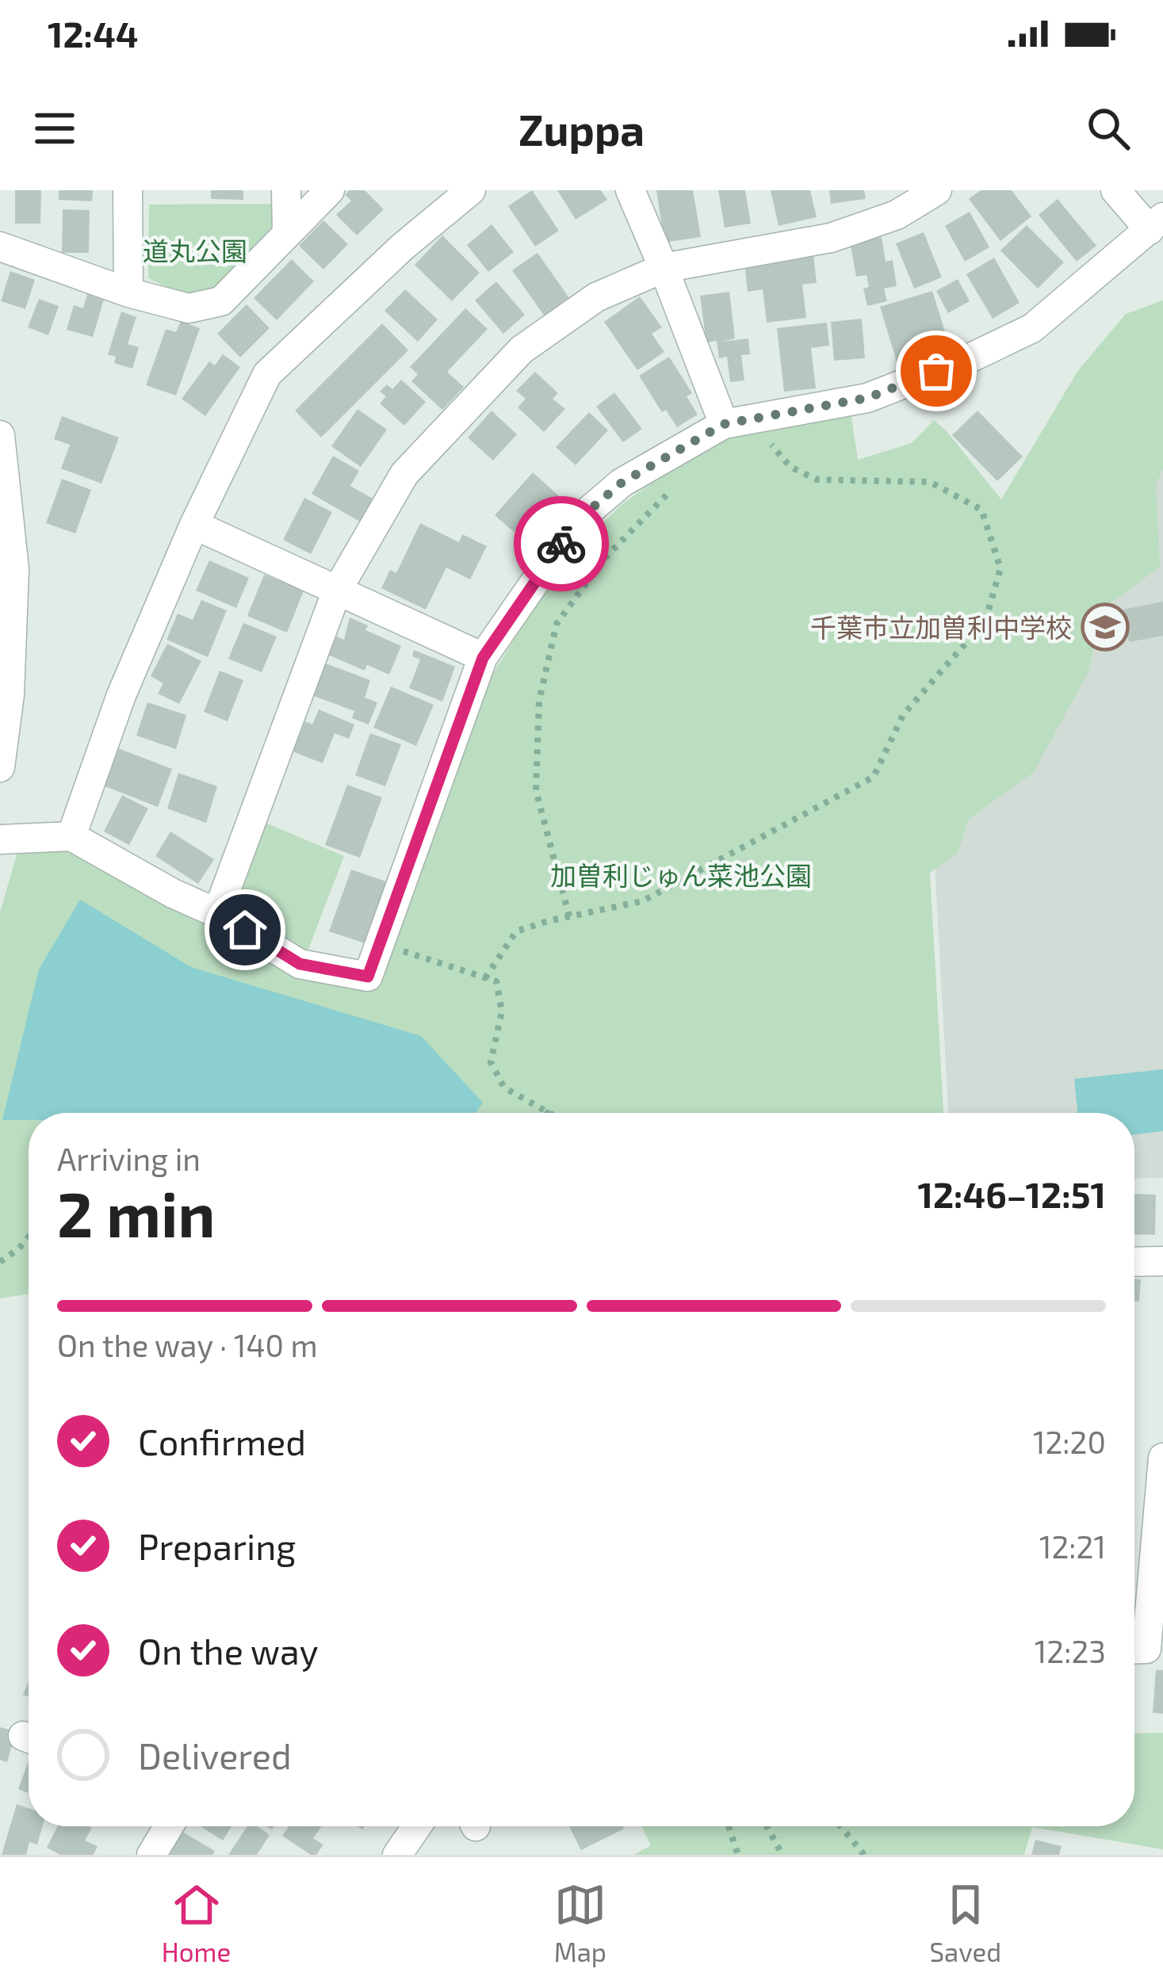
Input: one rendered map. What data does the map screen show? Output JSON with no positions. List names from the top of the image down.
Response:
{
  "parks": ["道丸公園", "加曽利じゅん菜池公園"],
  "places": {
    "school or university": ["千葉市立加曽利中学校"]
  },
  "page": {
    "status": "12:44",
    "header": "Zuppa",
    "heading": ["2 min", "Arriving in", "12:46–12:51"],
    "bar": "On the way · 140 m",
    "list": [
      ["Confirmed", "12:20"],
      ["Preparing", "12:21"],
      ["On the way", "12:23"],
      "Delivered"
    ],
    "tabs": ["Home", "Map", "Saved"]
  }
}
